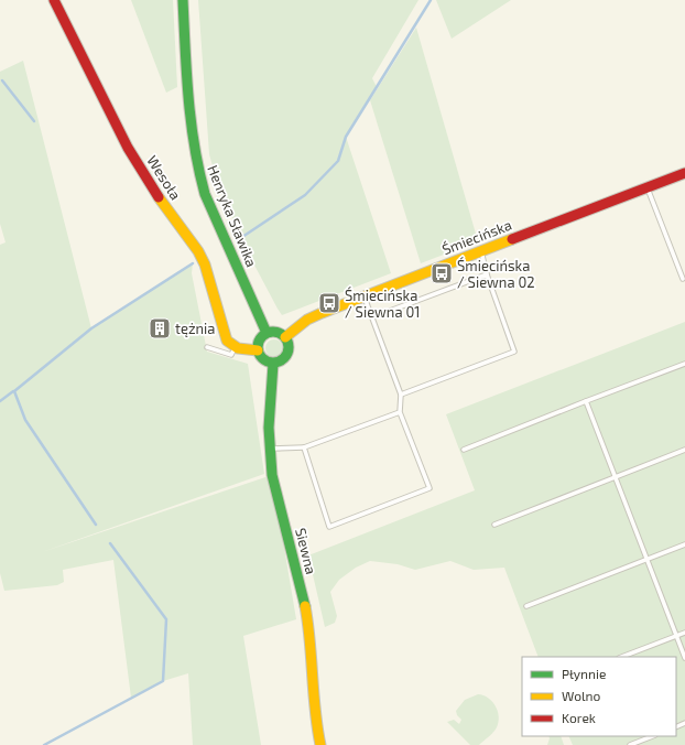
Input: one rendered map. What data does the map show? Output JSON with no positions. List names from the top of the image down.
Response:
{
  "streets": {
    "street": [
      "Wesoła",
      "Henryka Sławika",
      "Śmiecińska",
      "Siewna"
    ]
  },
  "crossings": [
    ["Henryka Sławika", "Śmiecińska"],
    ["Henryka Sławika", "Siewna"],
    ["Śmiecińska", "Siewna"]
  ],
  "places": {
    "bus stop": ["Śmiecińska / Siewna 02", "Śmiecińska / Siewna 01"],
    "building": ["tężnia"]
  },
  "legend": ["Płynnie", "Wolno", "Korek"]
}
